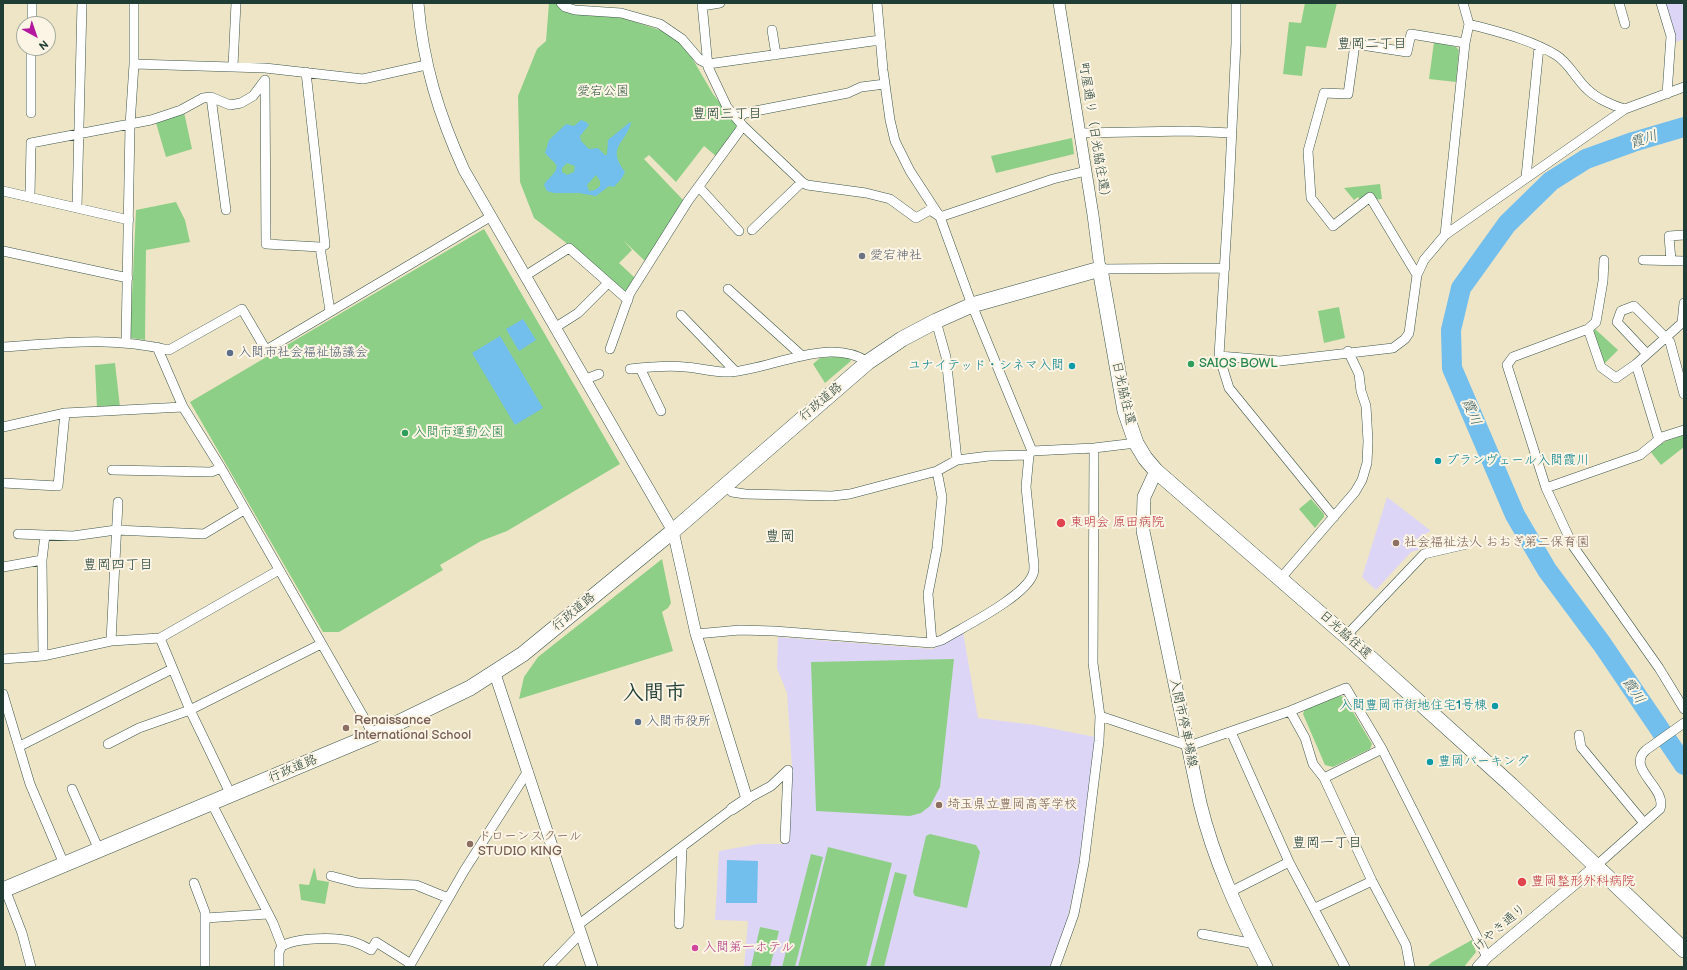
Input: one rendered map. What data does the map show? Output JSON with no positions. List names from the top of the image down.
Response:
{
  "streets": {
    "highway": ["日光脇往還", "行政道路"],
    "main road": ["入間市停車場線"],
    "street": ["町屋通り（日光脇往還）", "けやき通り"]
  },
  "crossings": [
    ["町屋通り（日光脇往還）", "日光脇往還"],
    ["町屋通り（日光脇往還）", "行政道路"],
    ["日光脇往還", "行政道路"],
    ["日光脇往還", "入間市停車場線"],
    ["日光脇往還", "けやき通り"]
  ],
  "districts": [
    "豊岡二丁目",
    "豊岡三丁目",
    "豊岡",
    "豊岡四丁目",
    "入間市",
    "豊岡一丁目"
  ],
  "water": ["霞川"],
  "parks": ["愛宕公園"],
  "places": [
    "愛宕神社",
    "入間市社会福祉協議会",
    "SAIOS BOWL",
    "ユナイテッド・シネマ入間",
    "入間市運動公園",
    "プランヴェール入間霞川",
    "東明会 原田病院",
    "社会福祉法人 おおぎ第二保育園",
    "入間豊岡市街地住宅1号棟",
    "入間市役所",
    "Renaissance International School",
    "豊岡パーキング",
    "埼玉県立豊岡高等学校",
    "ドローンスクール STUDIO KING",
    "豊岡整形外科病院",
    "入間第一ホテル"
  ],
  "north": "bottom right"
}
